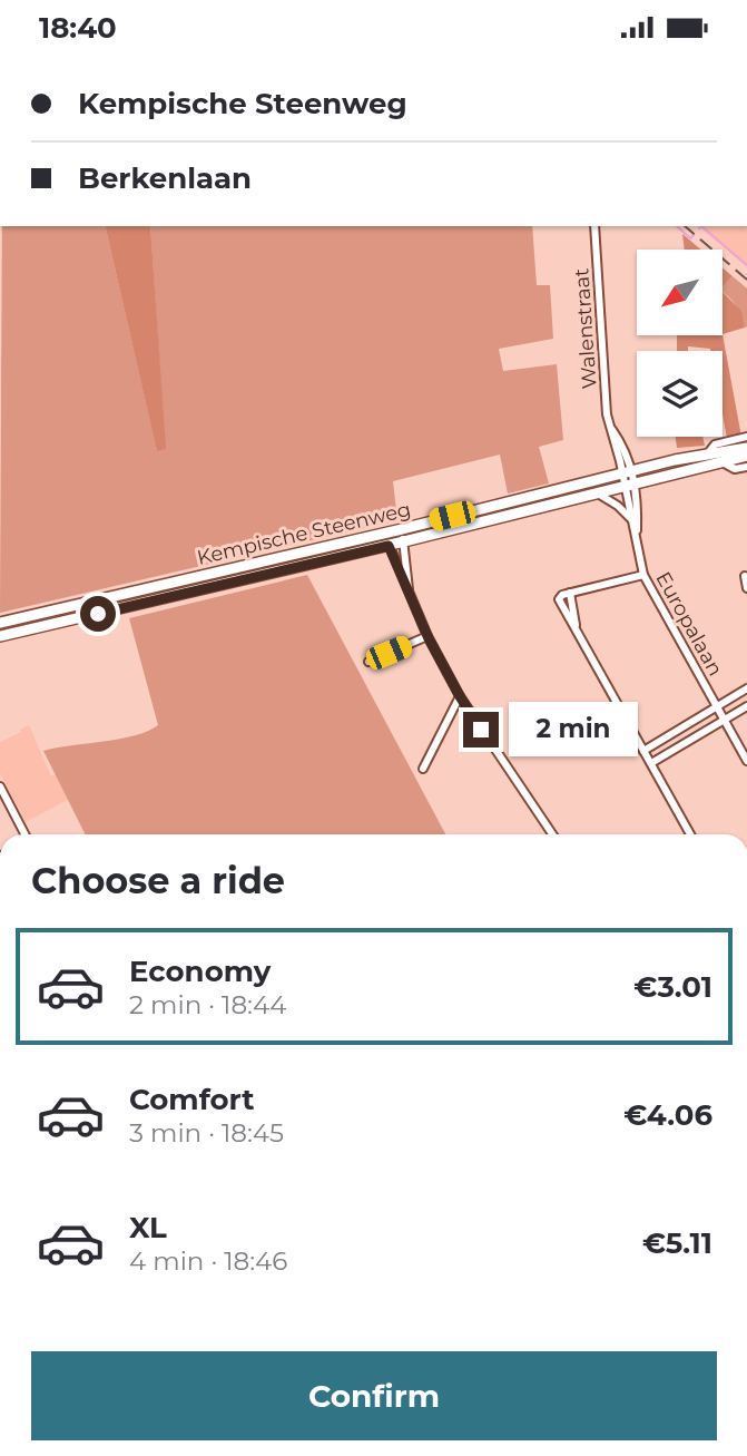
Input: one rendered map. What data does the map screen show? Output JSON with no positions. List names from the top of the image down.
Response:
{
  "streets": {
    "main road": ["Kempische Steenweg"],
    "street": ["Walenstraat", "Europalaan"]
  },
  "crossings": [
    ["Walenstraat", "Kempische Steenweg"],
    ["Walenstraat", "Europalaan"],
    ["Kempische Steenweg", "Europalaan"]
  ],
  "north": "bottom left",
  "page": {
    "status": "18:40",
    "banner": ["Kempische Steenweg", "Berkenlaan"],
    "bubble": "2 min",
    "heading": "Choose a ride",
    "list": [
      {
        "name": "Economy",
        "note": "2 min · 18:44",
        "value": "€3.01"
      },
      {
        "name": "Comfort",
        "note": "3 min · 18:45",
        "value": "€4.06"
      },
      {
        "name": "XL",
        "note": "4 min · 18:46",
        "value": "€5.11"
      }
    ],
    "buttons": "Confirm"
  }
}
